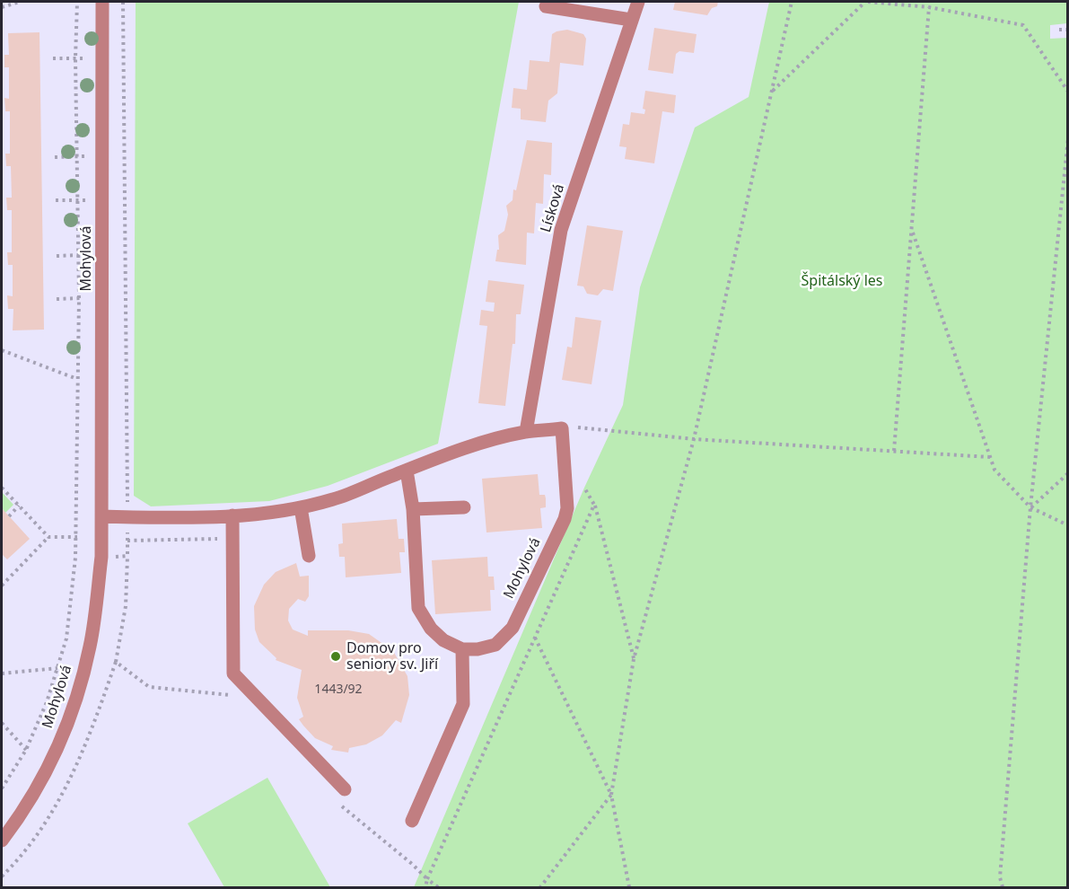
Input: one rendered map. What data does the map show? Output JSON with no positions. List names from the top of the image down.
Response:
{
  "streets": {
    "street": ["Lísková", "Mohylová"]
  },
  "parks": ["Špitálský les"],
  "places": ["Domov pro seniory sv. Jiří"],
  "house_numbers": ["1443/92"]
}
